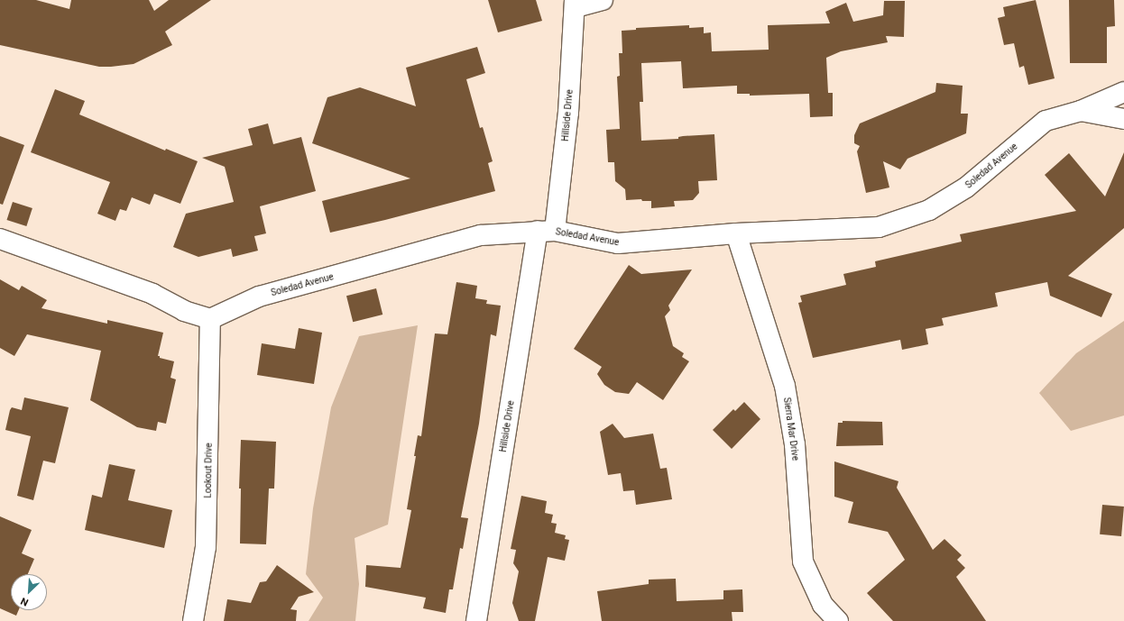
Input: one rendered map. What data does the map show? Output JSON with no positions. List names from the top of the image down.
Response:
{
  "streets": {
    "street": [
      "Hillside Drive",
      "Soledad Avenue",
      "Sierra Mar Drive",
      "Lookout Drive"
    ]
  },
  "crossings": [
    ["Hillside Drive", "Soledad Avenue"],
    ["Soledad Avenue", "Sierra Mar Drive"],
    ["Soledad Avenue", "Lookout Drive"]
  ],
  "north": "bottom left"
}
